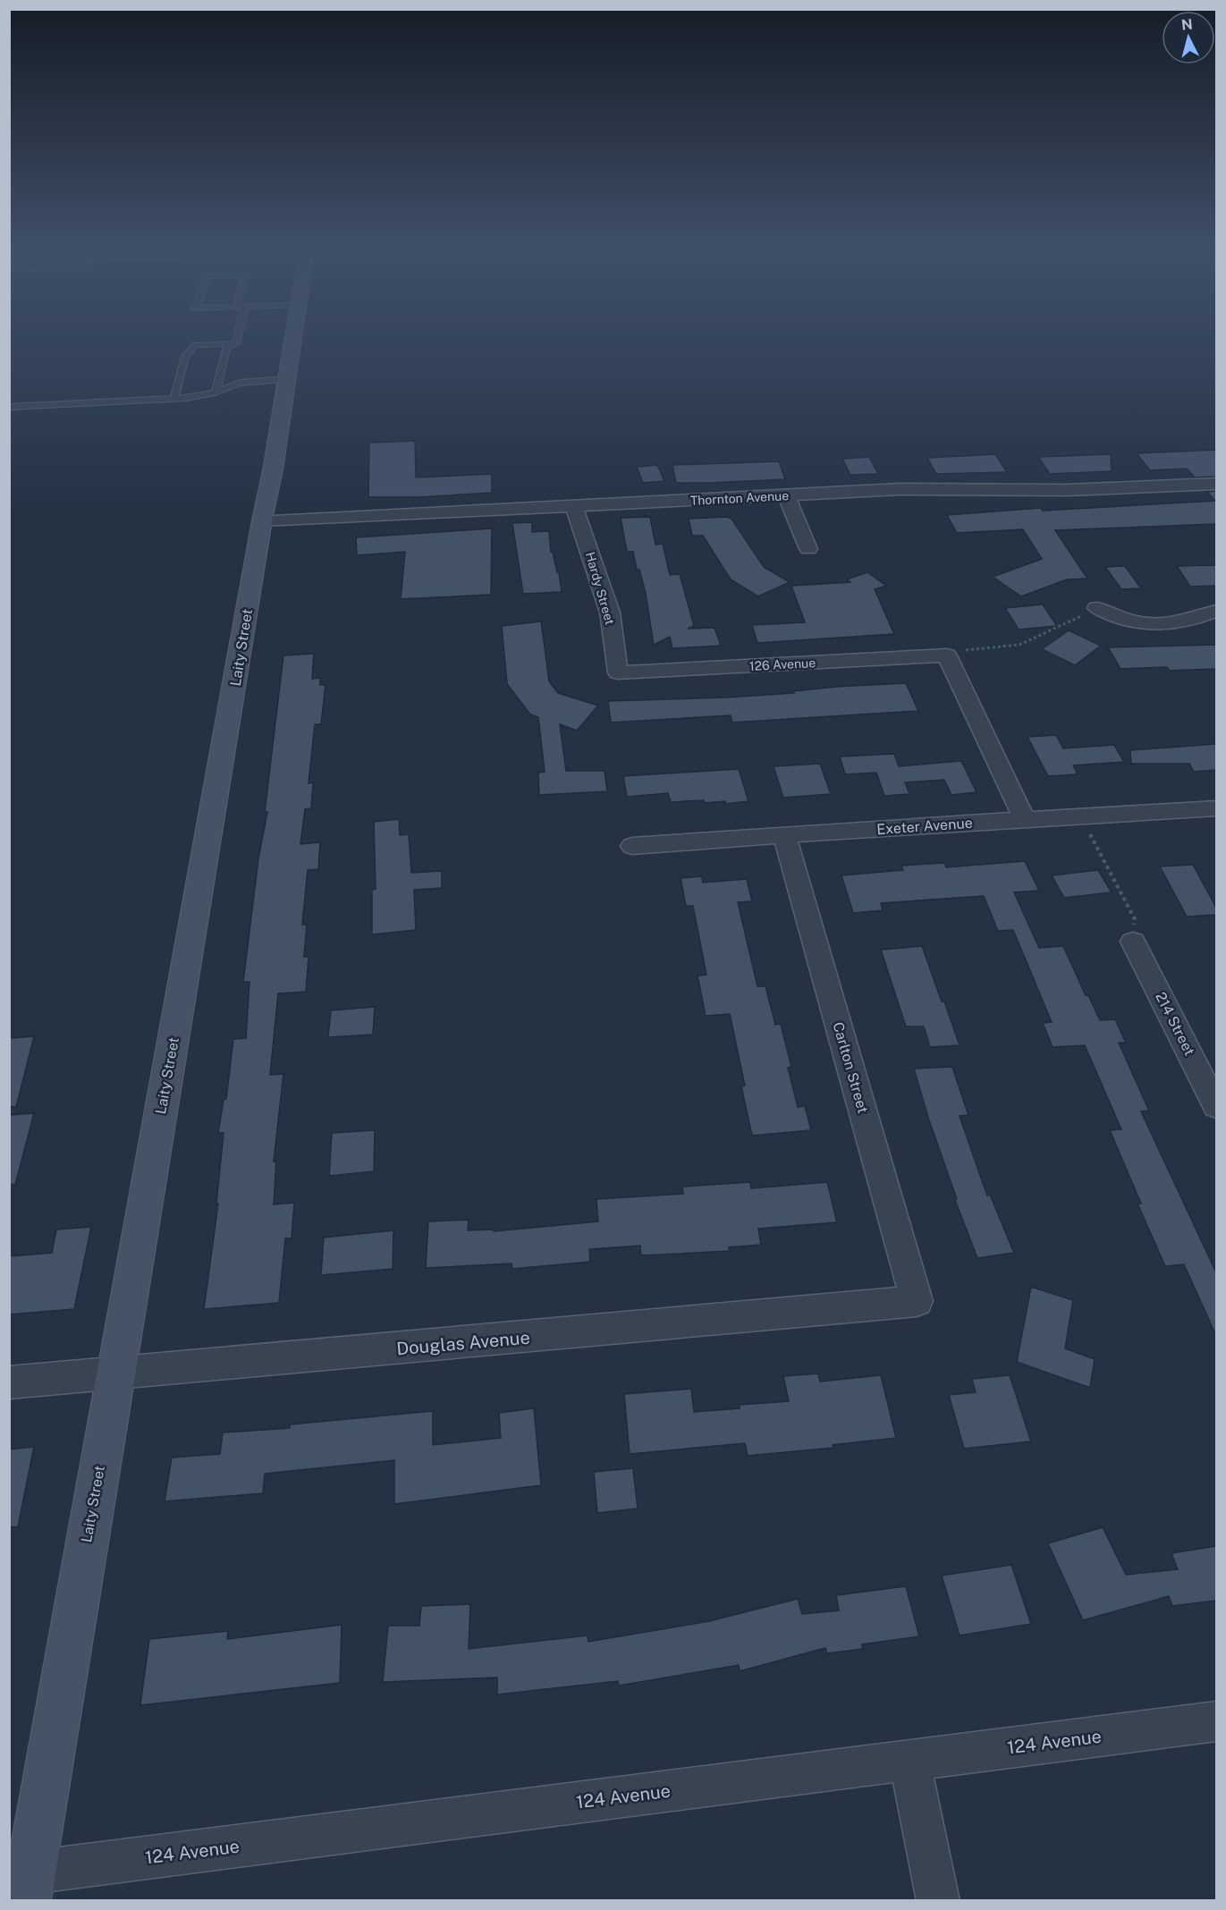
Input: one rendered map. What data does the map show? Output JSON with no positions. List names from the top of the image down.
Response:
{
  "streets": {
    "street": [
      "Thornton Avenue",
      "Hardy Street",
      "Laity Street",
      "126 Avenue",
      "Exeter Avenue",
      "214 Street",
      "Carlton Street",
      "Douglas Avenue",
      "124 Avenue"
    ]
  },
  "crossings": [
    ["Thornton Avenue", "Hardy Street"],
    ["Thornton Avenue", "Laity Street"],
    ["Hardy Street", "126 Avenue"],
    ["Laity Street", "Douglas Avenue"],
    ["Laity Street", "124 Avenue"],
    ["Exeter Avenue", "Carlton Street"],
    ["Carlton Street", "Douglas Avenue"]
  ],
  "north": "top"
}
